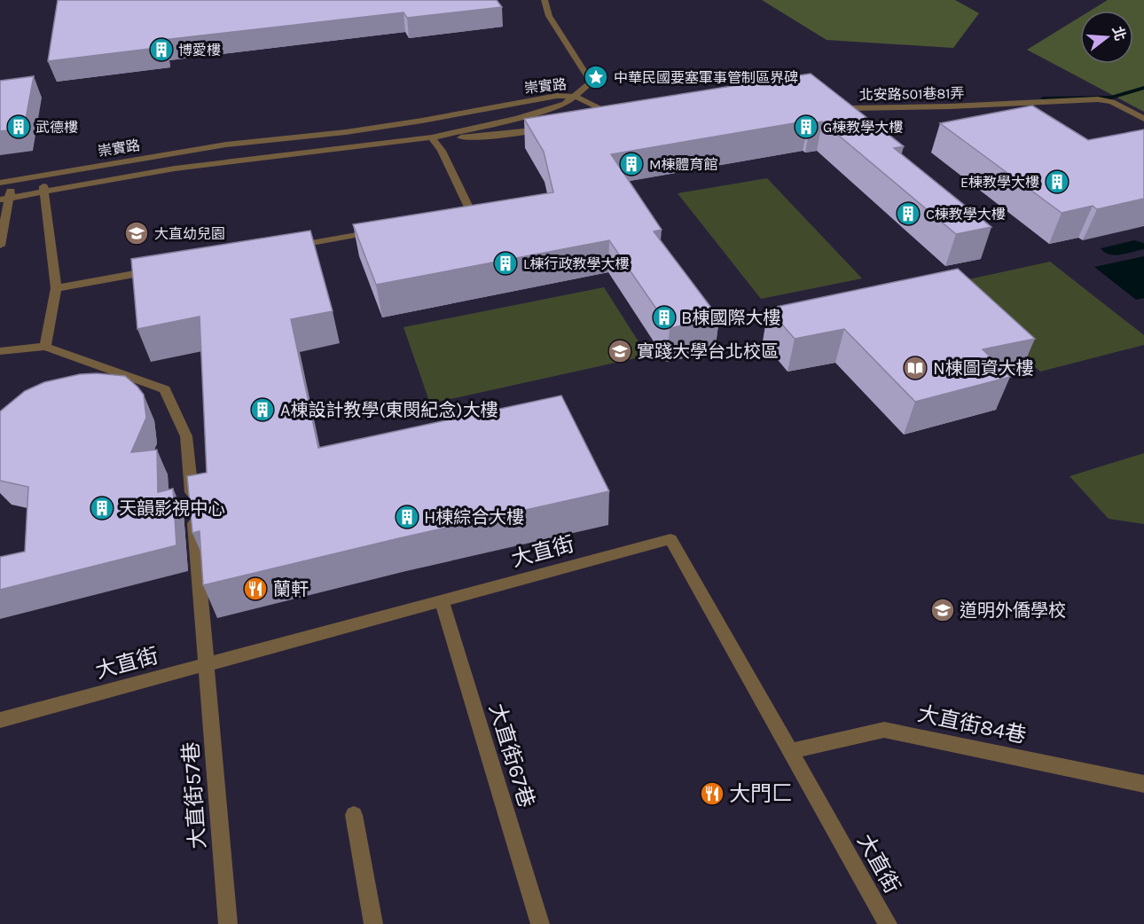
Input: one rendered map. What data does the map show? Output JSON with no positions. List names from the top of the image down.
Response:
{
  "streets": {
    "street": [
      "崇實路",
      "北安路501巷81弄",
      "大直街",
      "大直街84巷",
      "大直街67巷",
      "大直街57巷"
    ]
  },
  "crossings": [
    ["大直街", "大直街84巷"],
    ["大直街", "大直街67巷"],
    ["大直街", "大直街57巷"]
  ],
  "places": {
    "building": [
      "博愛樓",
      "武德樓",
      "G棟教學大樓",
      "M棟體育館",
      "E棟教學大樓",
      "C棟教學大樓",
      "L棟行政教學大樓",
      "B棟國際大樓",
      "A棟設計教學(東閔紀念)大樓",
      "天韻影視中心",
      "H棟綜合大樓"
    ],
    "place": ["中華民國要塞軍事管制區界碑"],
    "school or university": ["大直幼兒園", "實踐大學台北校區", "道明外僑學校"],
    "library": ["N棟圖資大樓"],
    "restaurant": ["蘭軒", "大門匚"]
  },
  "north": "right"
}
